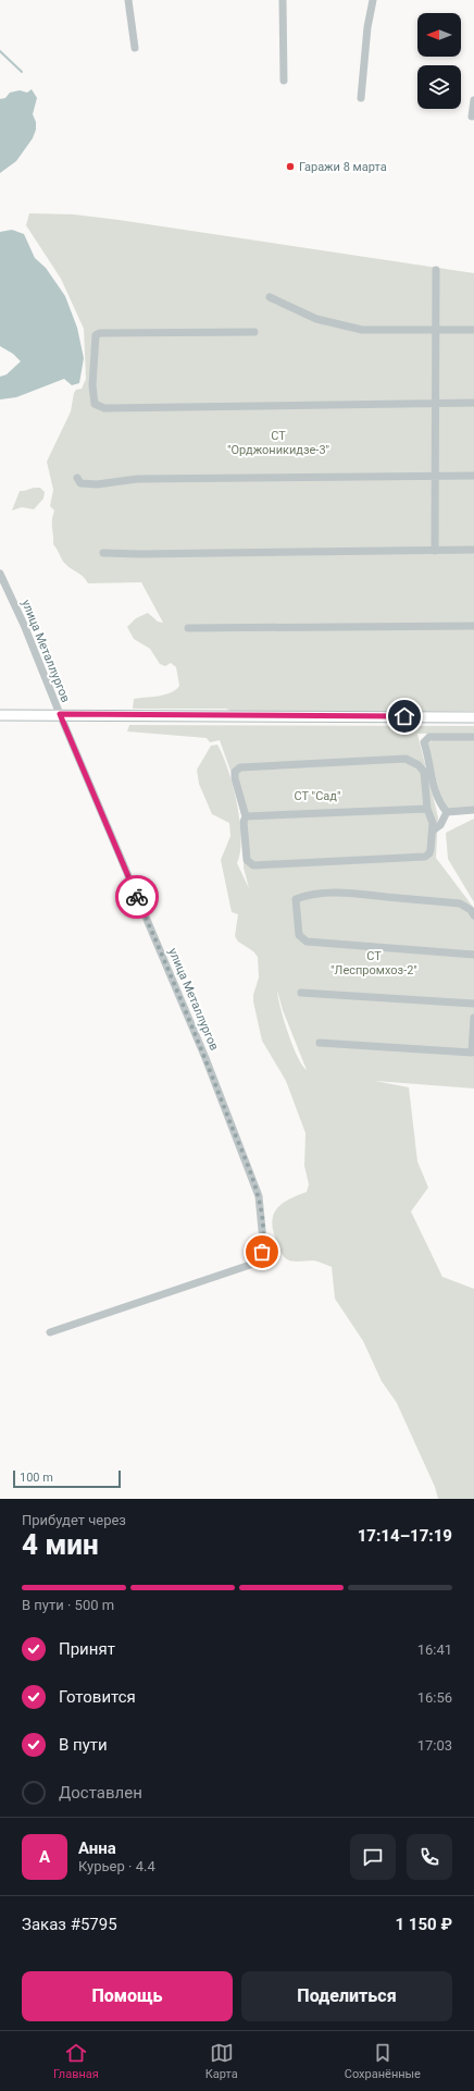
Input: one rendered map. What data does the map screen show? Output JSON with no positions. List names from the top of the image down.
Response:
{
  "streets": {
    "street": ["улица Металлургов"]
  },
  "parks": ["СТ \"Орджоникидзе-3\"", "СТ \"Сад\"", "СТ \"Леспромхоз-2\""],
  "places": ["Гаражи 8 марта"],
  "scale_bar": "100 m",
  "north": "left",
  "page": {
    "scale": "100 m",
    "heading": ["4 мин", "Прибудет через", "17:14–17:19"],
    "panel": [
      "Анна",
      "Курьер · 4.4",
      "Заказ #5795",
      "1 150 ₽"
    ],
    "bar": "В пути · 500 m",
    "list": [
      ["Принят", "16:41"],
      ["Готовится", "16:56"],
      ["В пути", "17:03"],
      "Доставлен"
    ],
    "round": "А",
    "buttons": ["Помощь", "Поделиться"],
    "tabs": ["Главная", "Карта", "Сохранённые"]
  }
}
